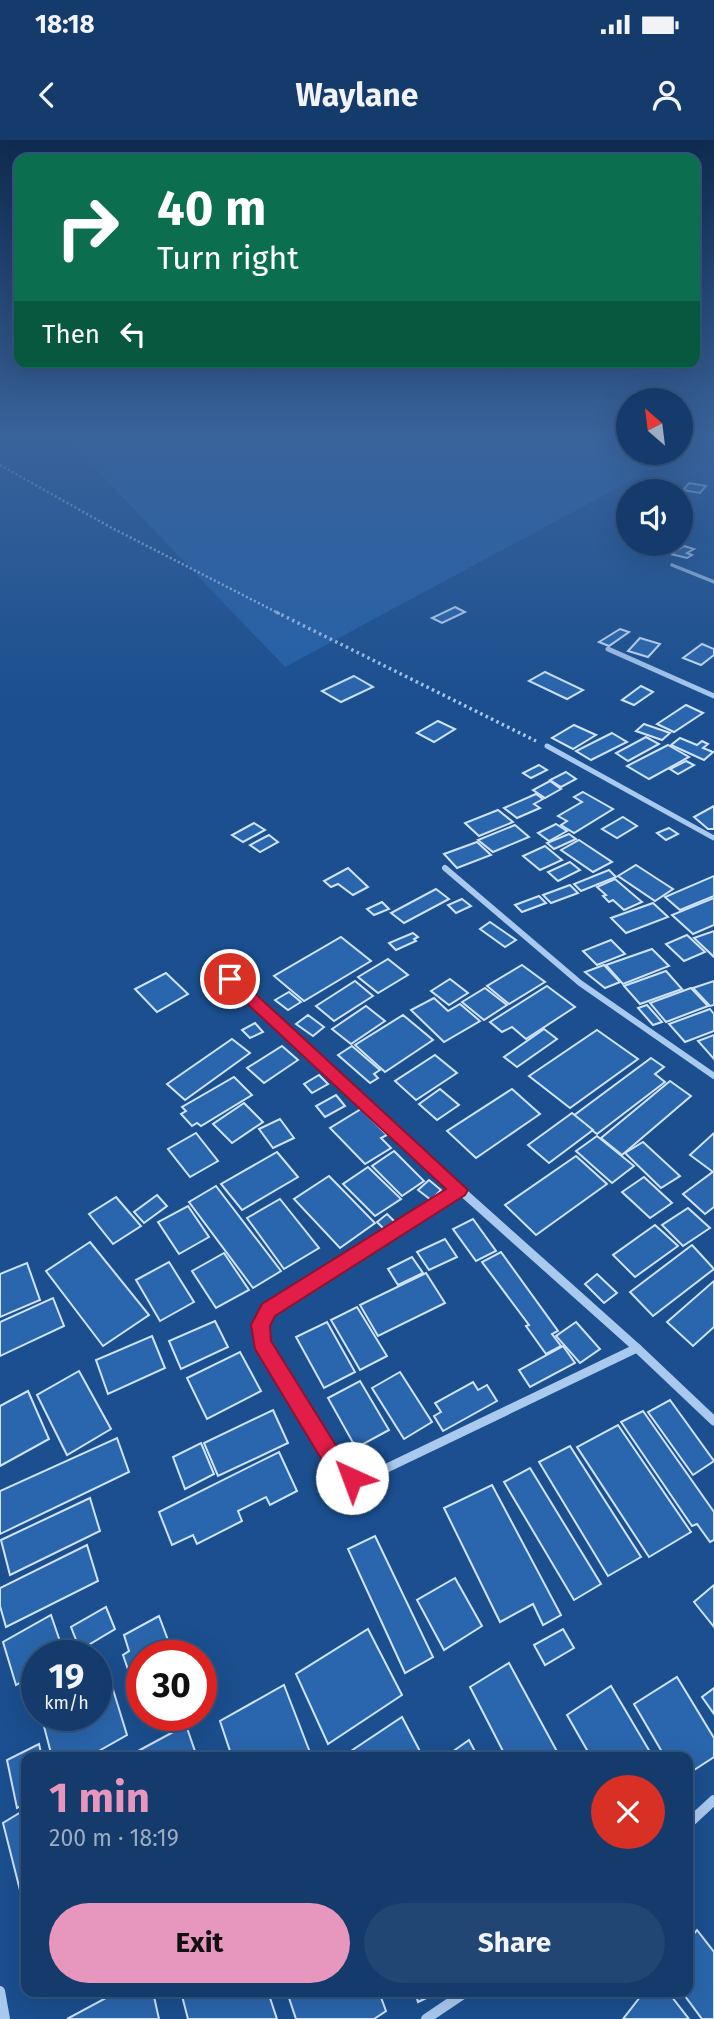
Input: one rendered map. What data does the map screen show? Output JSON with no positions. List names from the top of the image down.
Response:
{
  "north": "top left",
  "page": {
    "status": "18:18",
    "header": "Waylane",
    "turn": ["40 m", "Turn right"],
    "then": "Then",
    "speed": "19 km/h",
    "limit": "30",
    "heading": ["1 min", "200 m · 18:19"],
    "buttons": ["Exit", "Share"]
  }
}
